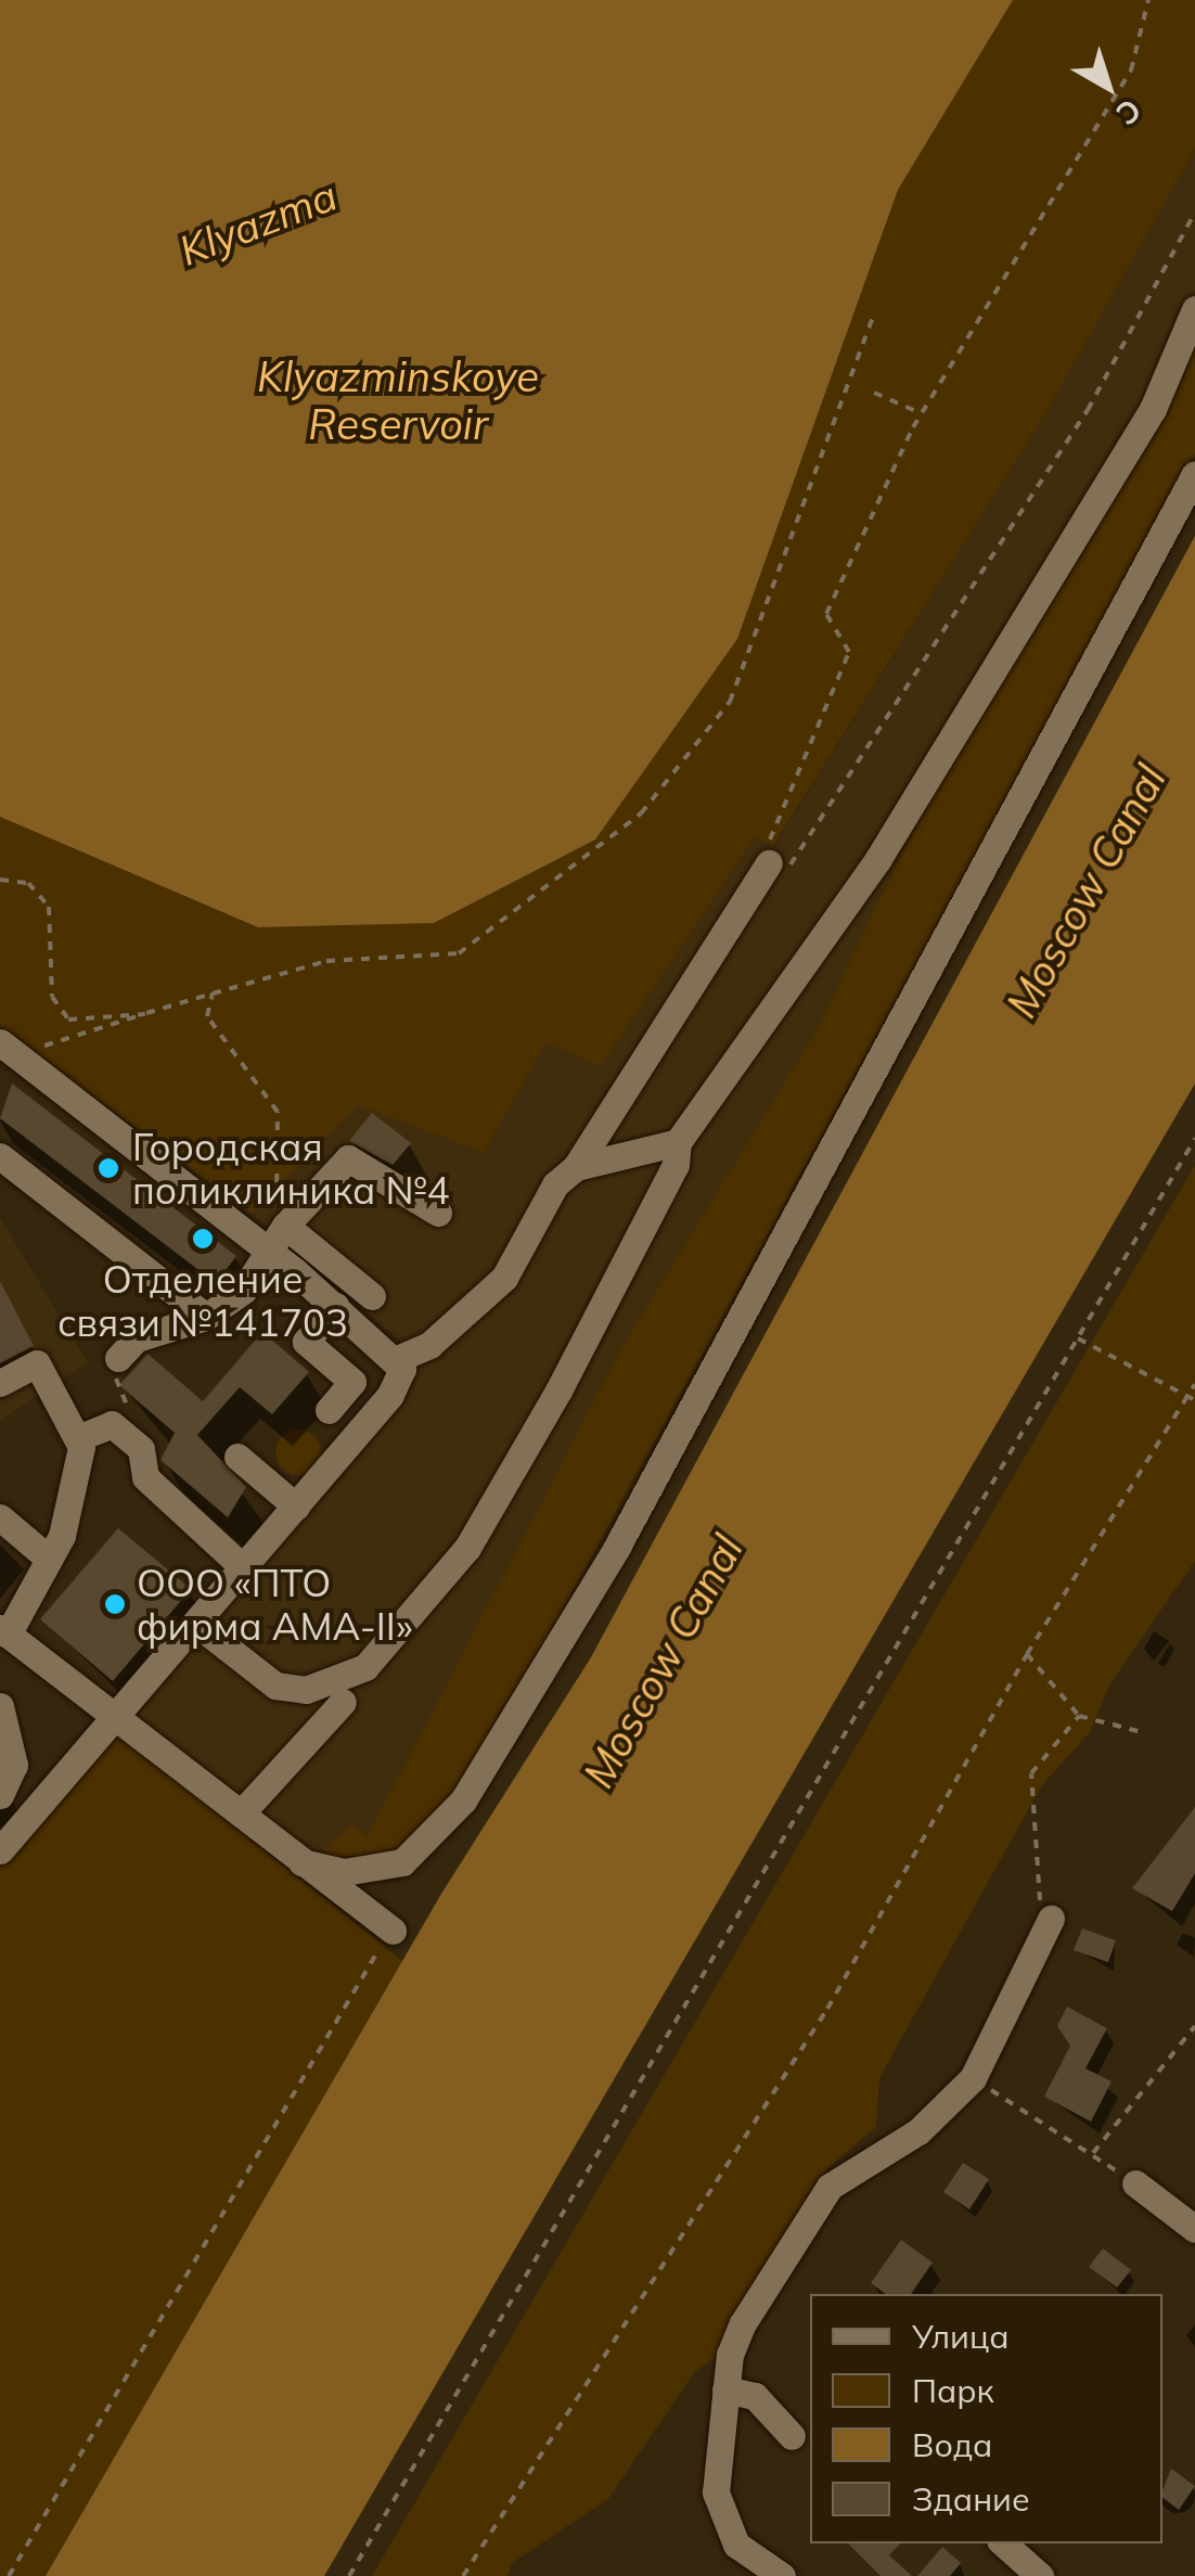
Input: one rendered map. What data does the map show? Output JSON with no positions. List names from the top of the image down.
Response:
{
  "water": ["Klyazma", "Klyazminskoye Reservoir", "Moscow Canal"],
  "places": ["Городская поликлиника №4", "Отделение связи №141703", "ООО «ПТО фирма АМА-II»"],
  "legend": [
    "Улица",
    "Парк",
    "Вода",
    "Здание"
  ],
  "north": "bottom right"
}
